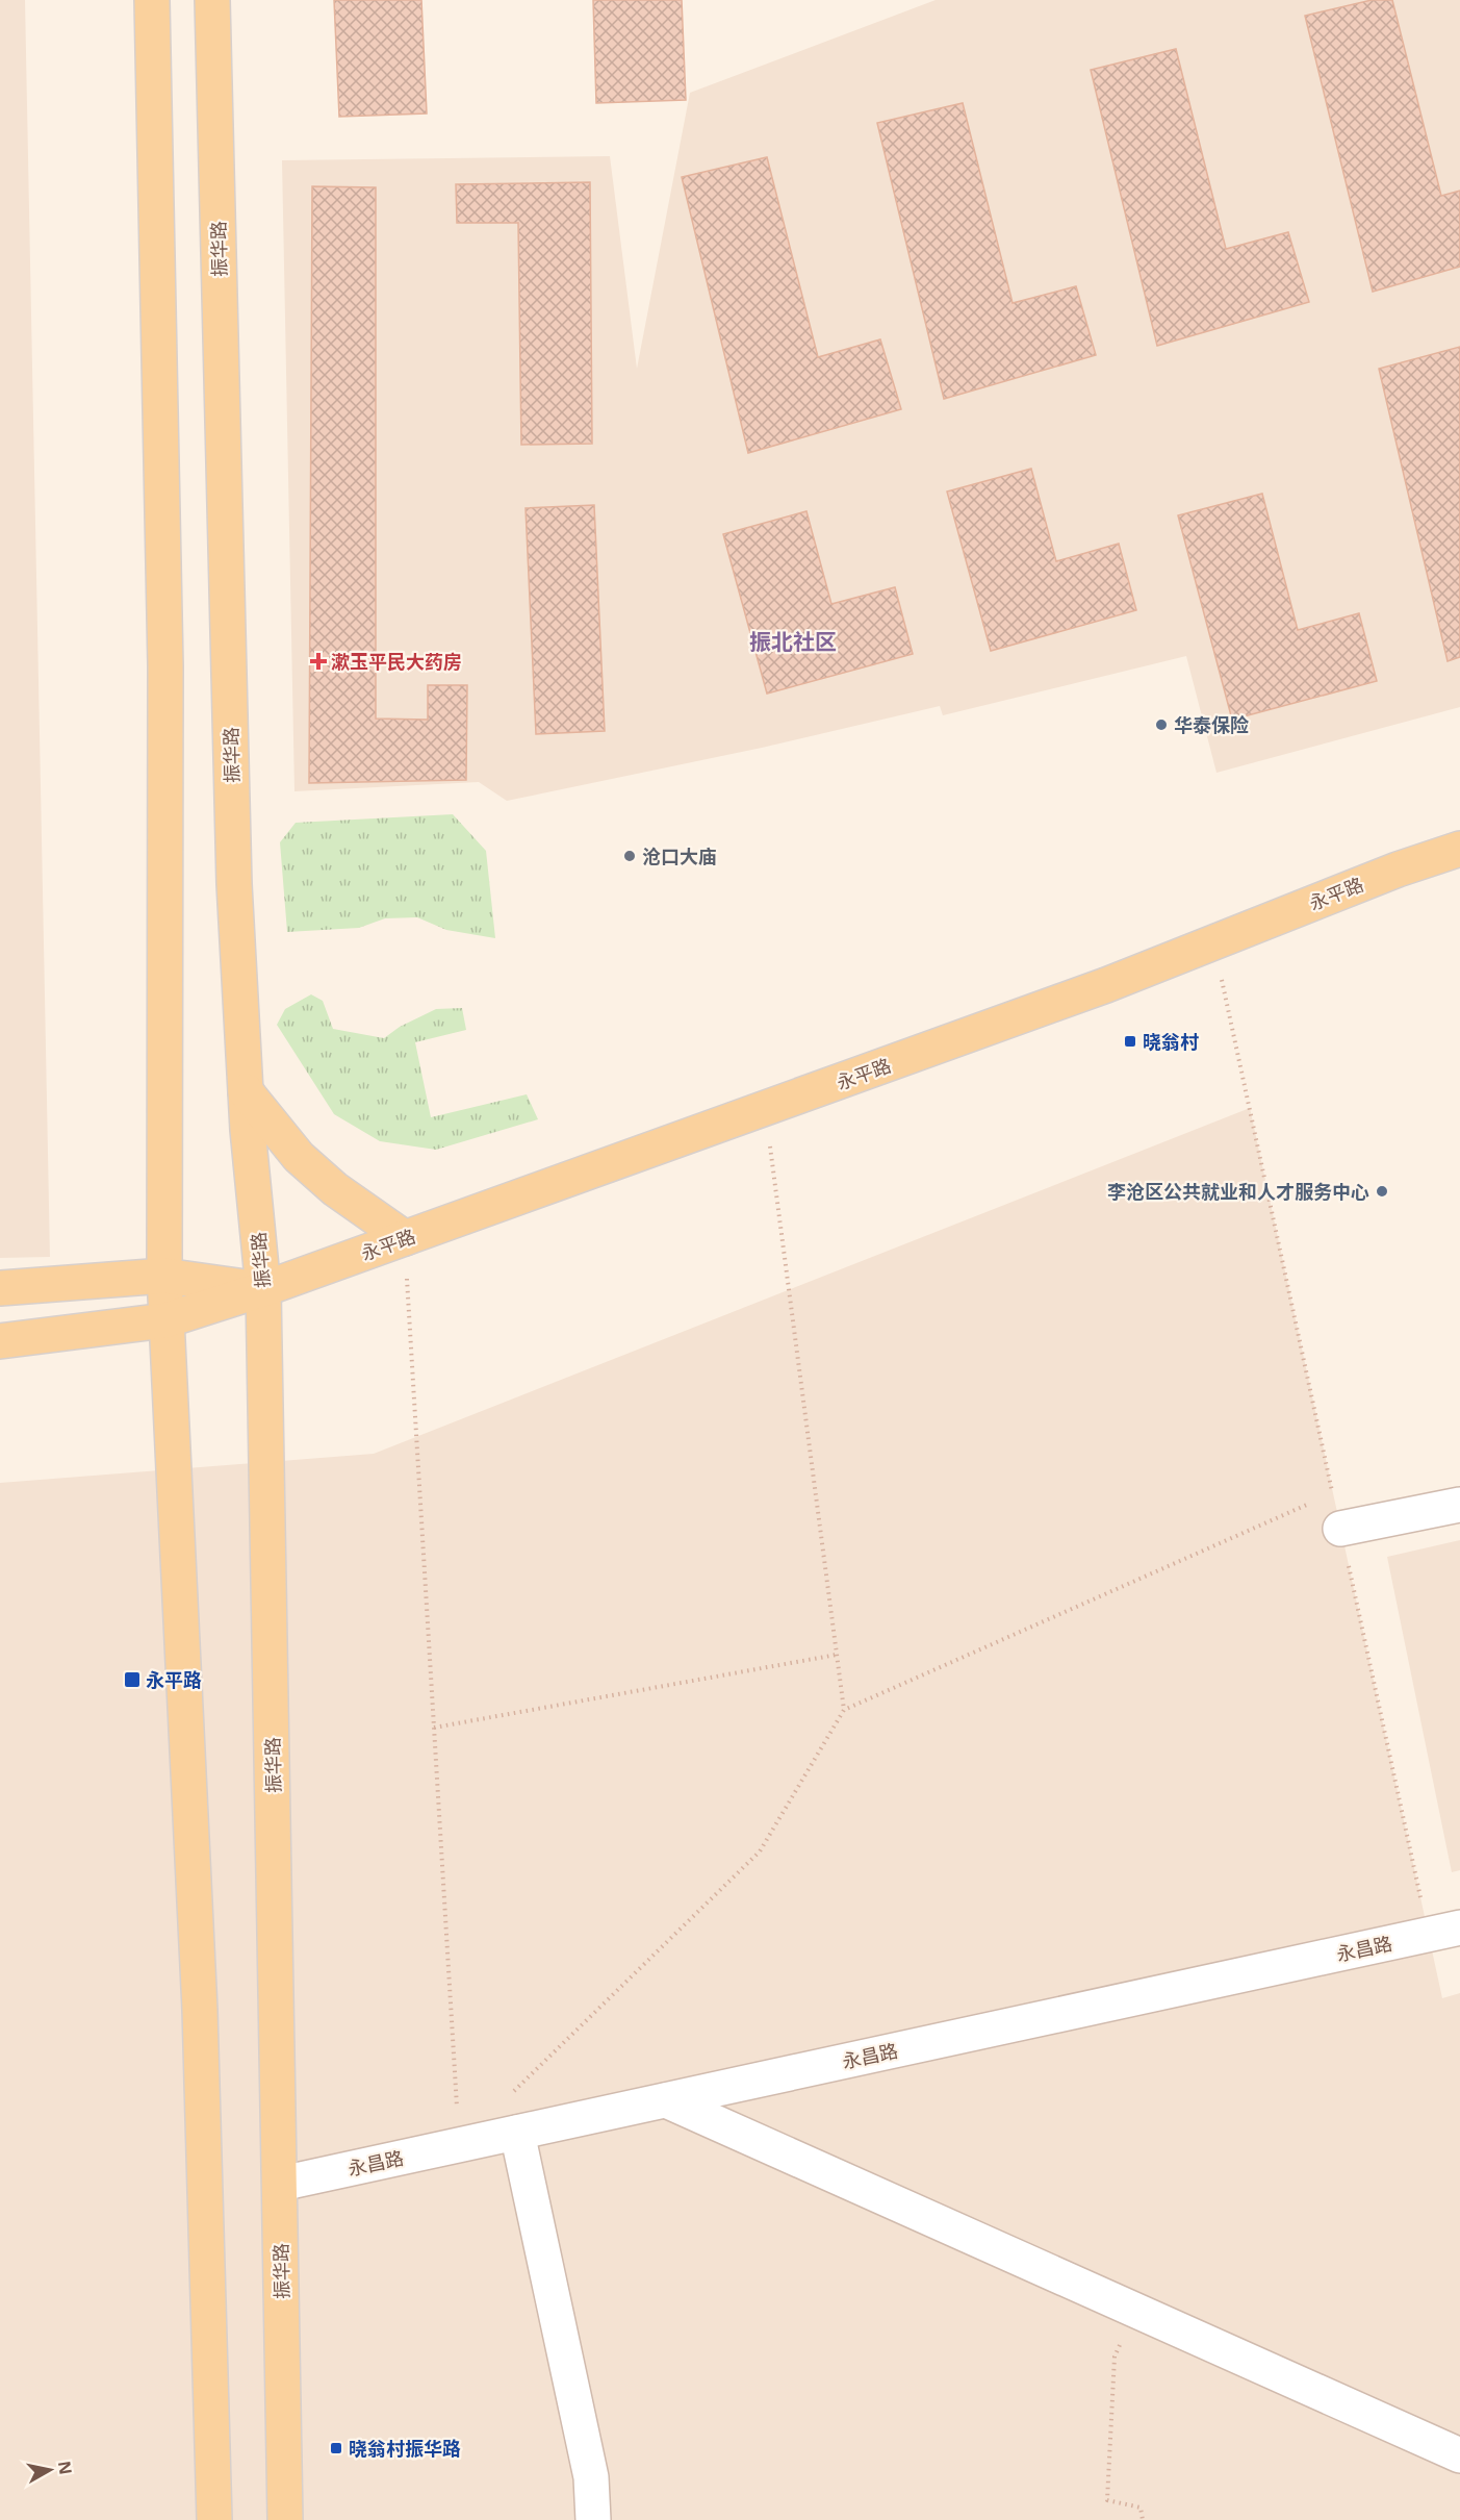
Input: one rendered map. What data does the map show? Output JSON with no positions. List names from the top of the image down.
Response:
{
  "streets": {
    "main road": ["振华路", "永平路"],
    "street": ["永昌路"]
  },
  "crossings": [
    ["振华路", "永平路"],
    ["振华路", "永昌路"]
  ],
  "districts": ["振北社区"],
  "places": {
    "health": ["漱玉平民大药房"],
    "other": ["华泰保险", "沧口大庙", "李沧区公共就业和人才服务中心"],
    "transit": ["晓翁村", "永平路", "晓翁村振华路"]
  },
  "north": "right"
}
